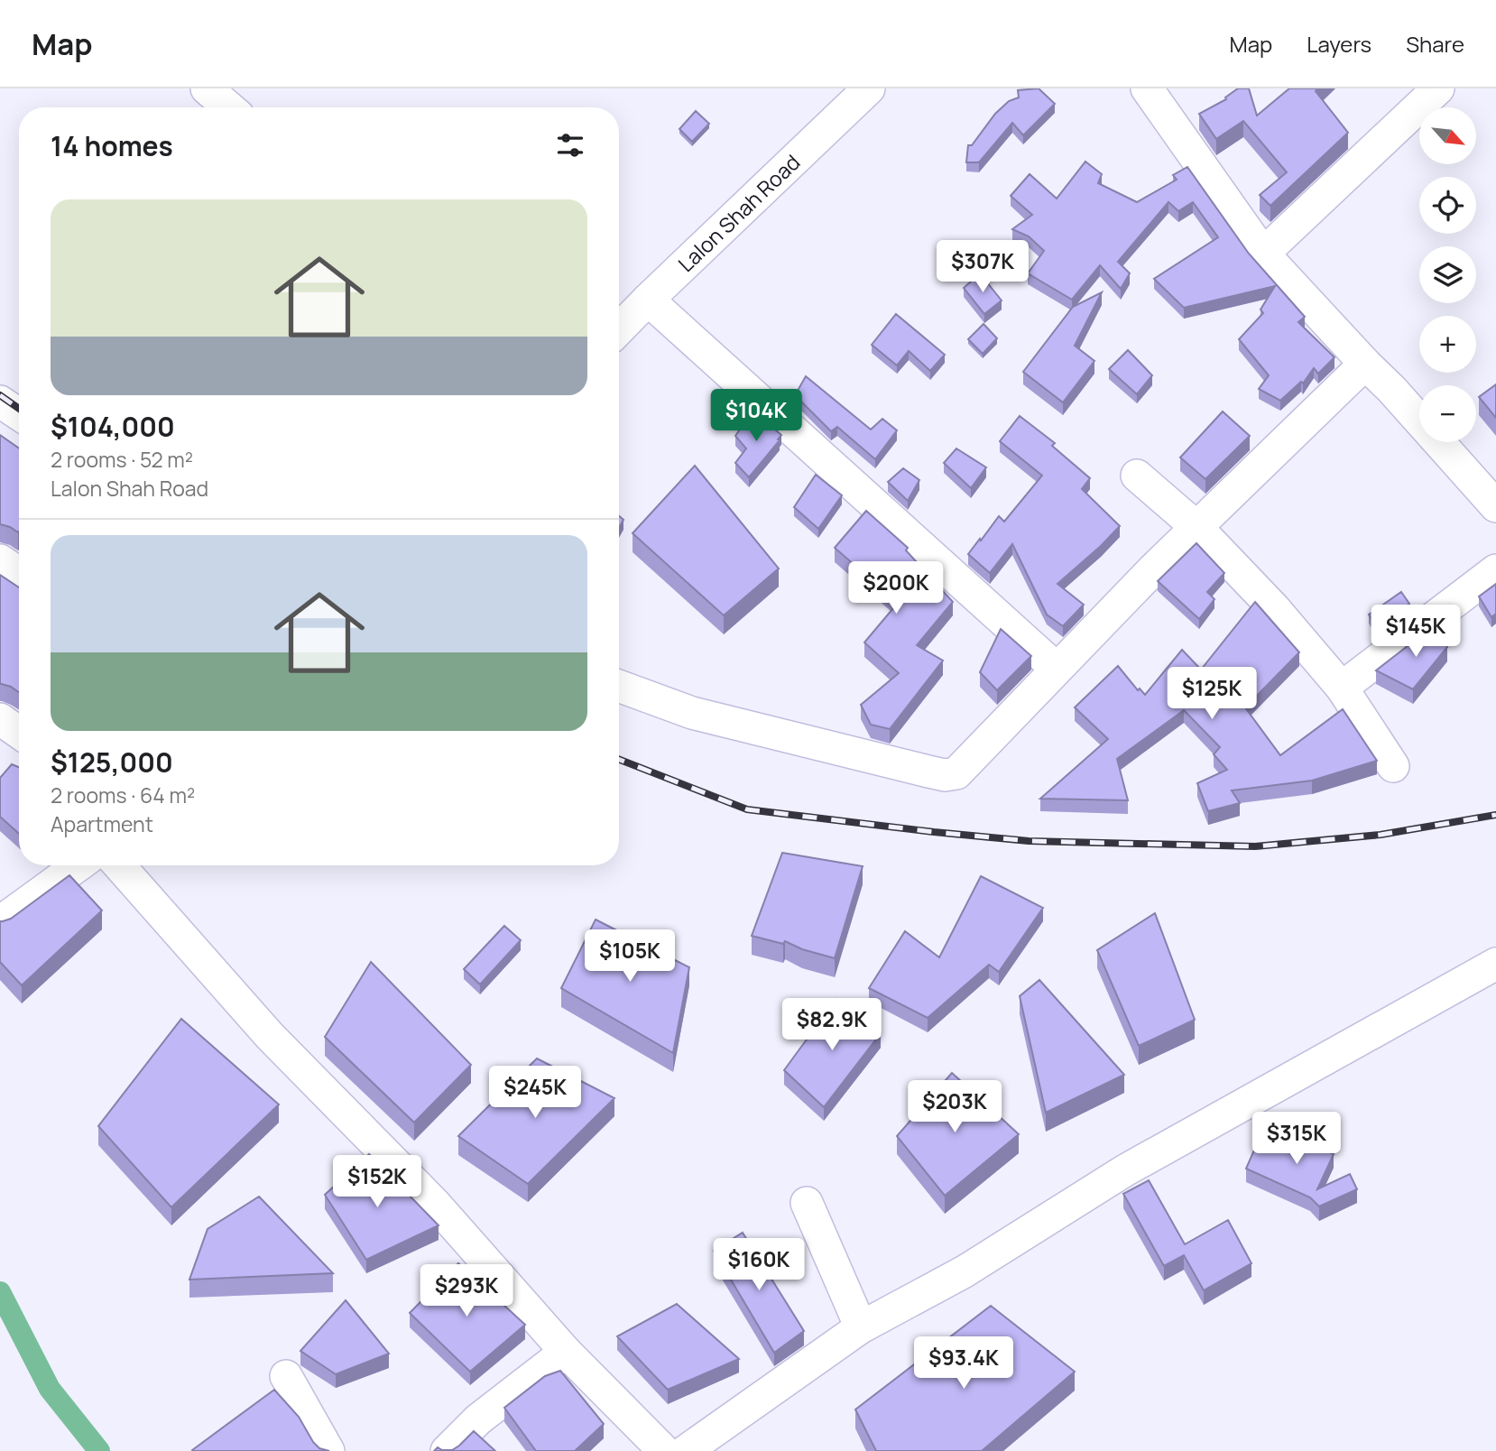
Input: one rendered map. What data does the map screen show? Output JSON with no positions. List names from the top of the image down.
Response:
{
  "streets": {
    "street": ["Lalon Shah Road"]
  },
  "north": "bottom right",
  "page": {
    "header": "Map",
    "nav": ["Map", "Layers", "Share"],
    "map_buttons": ["+", "−"],
    "heading": "14 homes",
    "list": [
      {
        "name": "$104,000",
        "note": "2 rooms · 52 m² · Lalon Shah Road"
      },
      {
        "name": "$125,000",
        "note": "2 rooms · 64 m² · Apartment"
      }
    ],
    "price": [
      "$307K",
      "$104K",
      "$200K",
      "$145K",
      "$125K",
      "$105K",
      "$82.9K",
      "$245K",
      "$203K",
      "$315K",
      "$152K",
      "$160K",
      "$293K",
      "$93.4K"
    ]
  }
}
